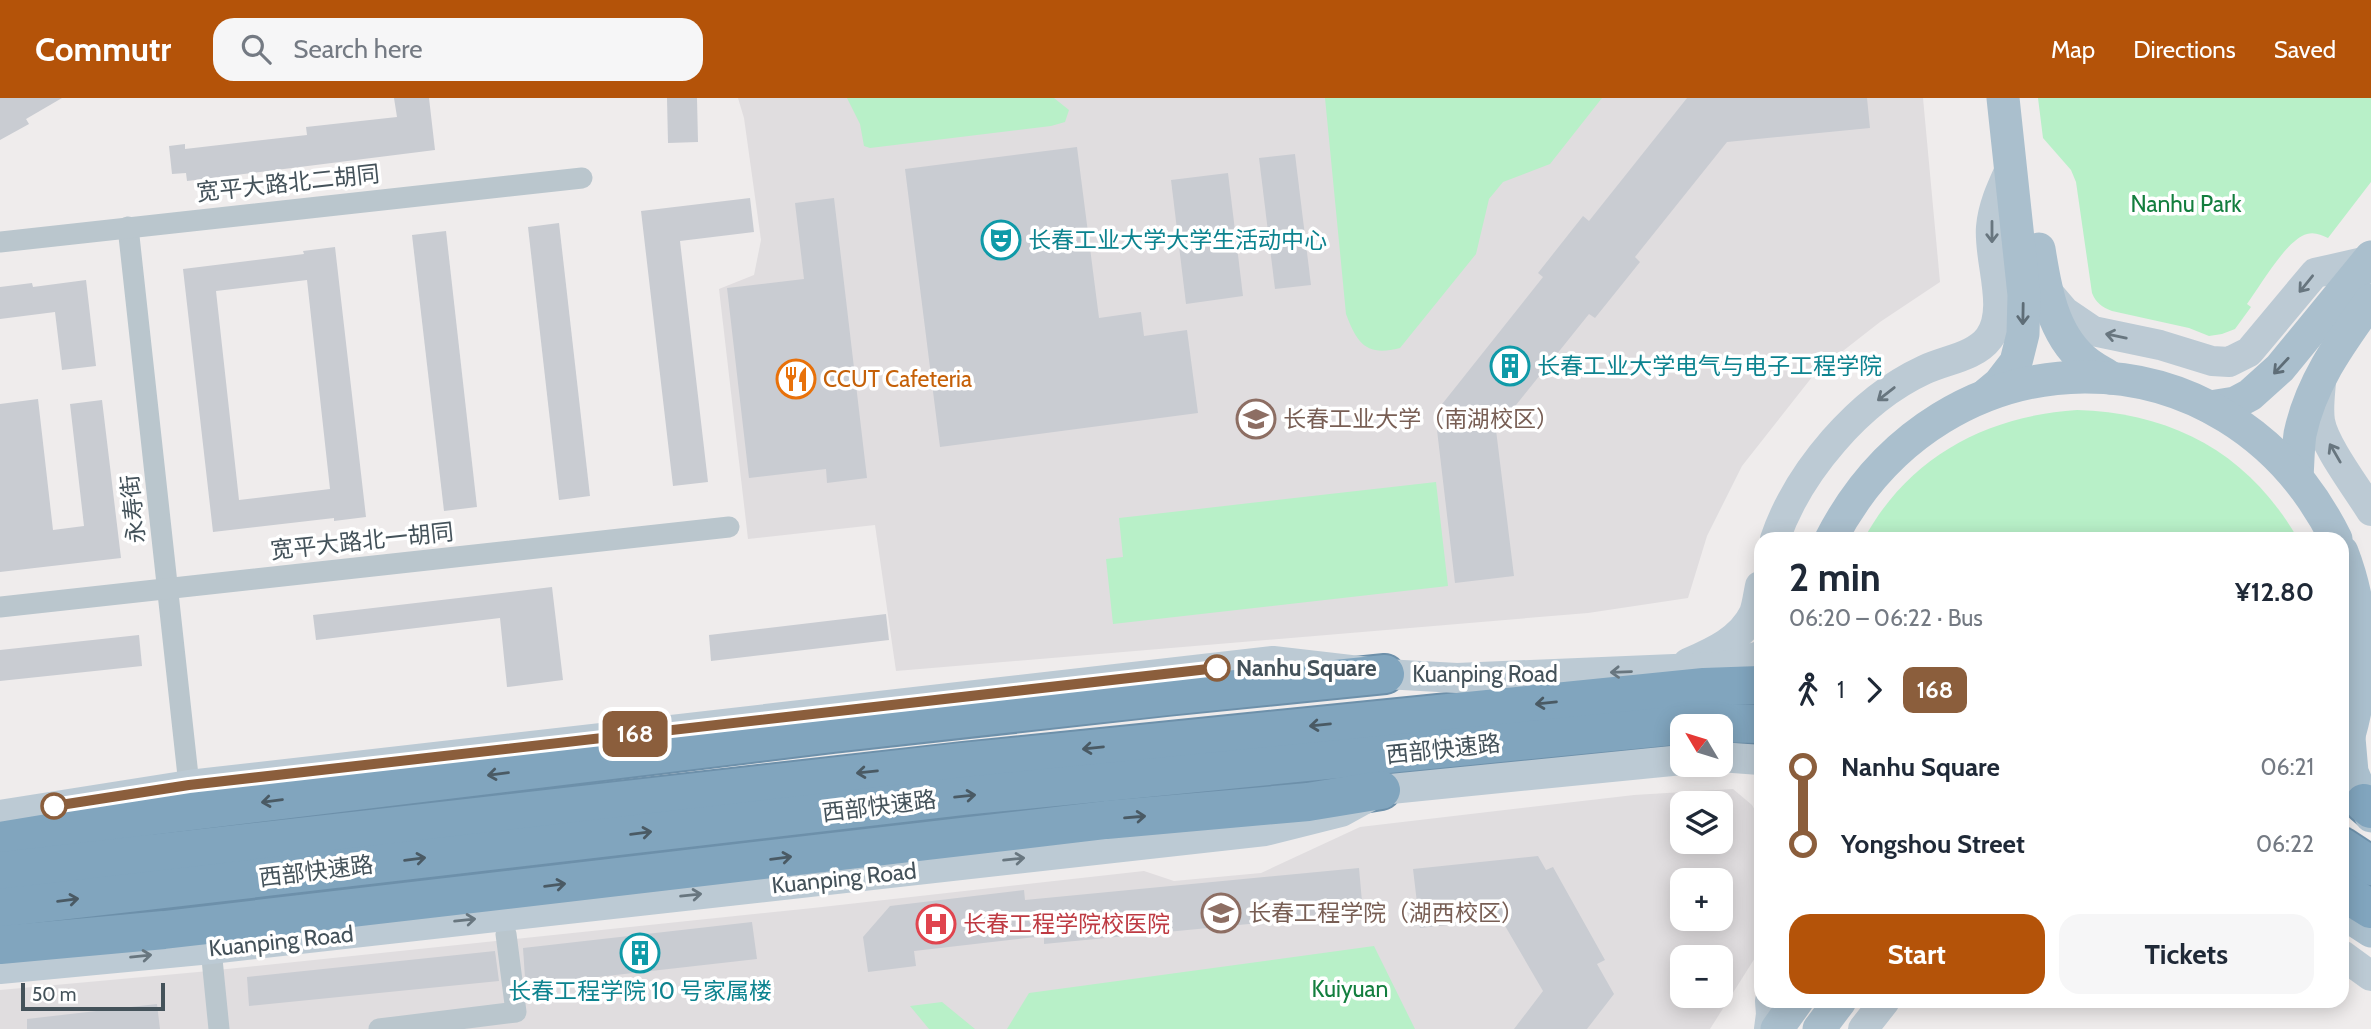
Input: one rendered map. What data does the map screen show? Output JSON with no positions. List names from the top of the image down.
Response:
{
  "streets": {
    "highway": ["西部快速路"],
    "main road": ["Kuanping Road"],
    "street": ["宽平大路北二胡同", "永寿街", "宽平大路北一胡同"]
  },
  "crossings": [
    ["宽平大路北二胡同", "永寿街"],
    ["永寿街", "宽平大路北一胡同"],
    ["永寿街", "Kuanping Road"]
  ],
  "parks": ["Nanhu Park", "Kuiyuan"],
  "places": {
    "theatre": ["长春工业大学大学生活动中心"],
    "building": ["长春工业大学电气与电子工程学院", "长春工程学院 10 号家属楼"],
    "restaurant": ["CCUT Cafeteria"],
    "school or university": ["长春工业大学（南湖校区）", "长春工程学院（湖西校区）"],
    "other": ["Nanhu Square"],
    "hospital": ["长春工程学院校医院"]
  },
  "lines": ["bus line 168"],
  "scale_bar": "50 m",
  "north": "top left",
  "page": {
    "header": "Commutr",
    "search": "Search here",
    "nav": ["Map", "Directions", "Saved"],
    "on_map": "168",
    "heading": ["2 min", "06:20 – 06:22 · Bus", "¥12.80"],
    "legs": ["1", "168"],
    "map_buttons": ["+", "−"],
    "list": [
      {
        "name": "Nanhu Square",
        "value": "06:21"
      },
      {
        "name": "Yongshou Street",
        "value": "06:22"
      }
    ],
    "buttons": ["Start", "Tickets"],
    "scale": "50 m"
  }
}
